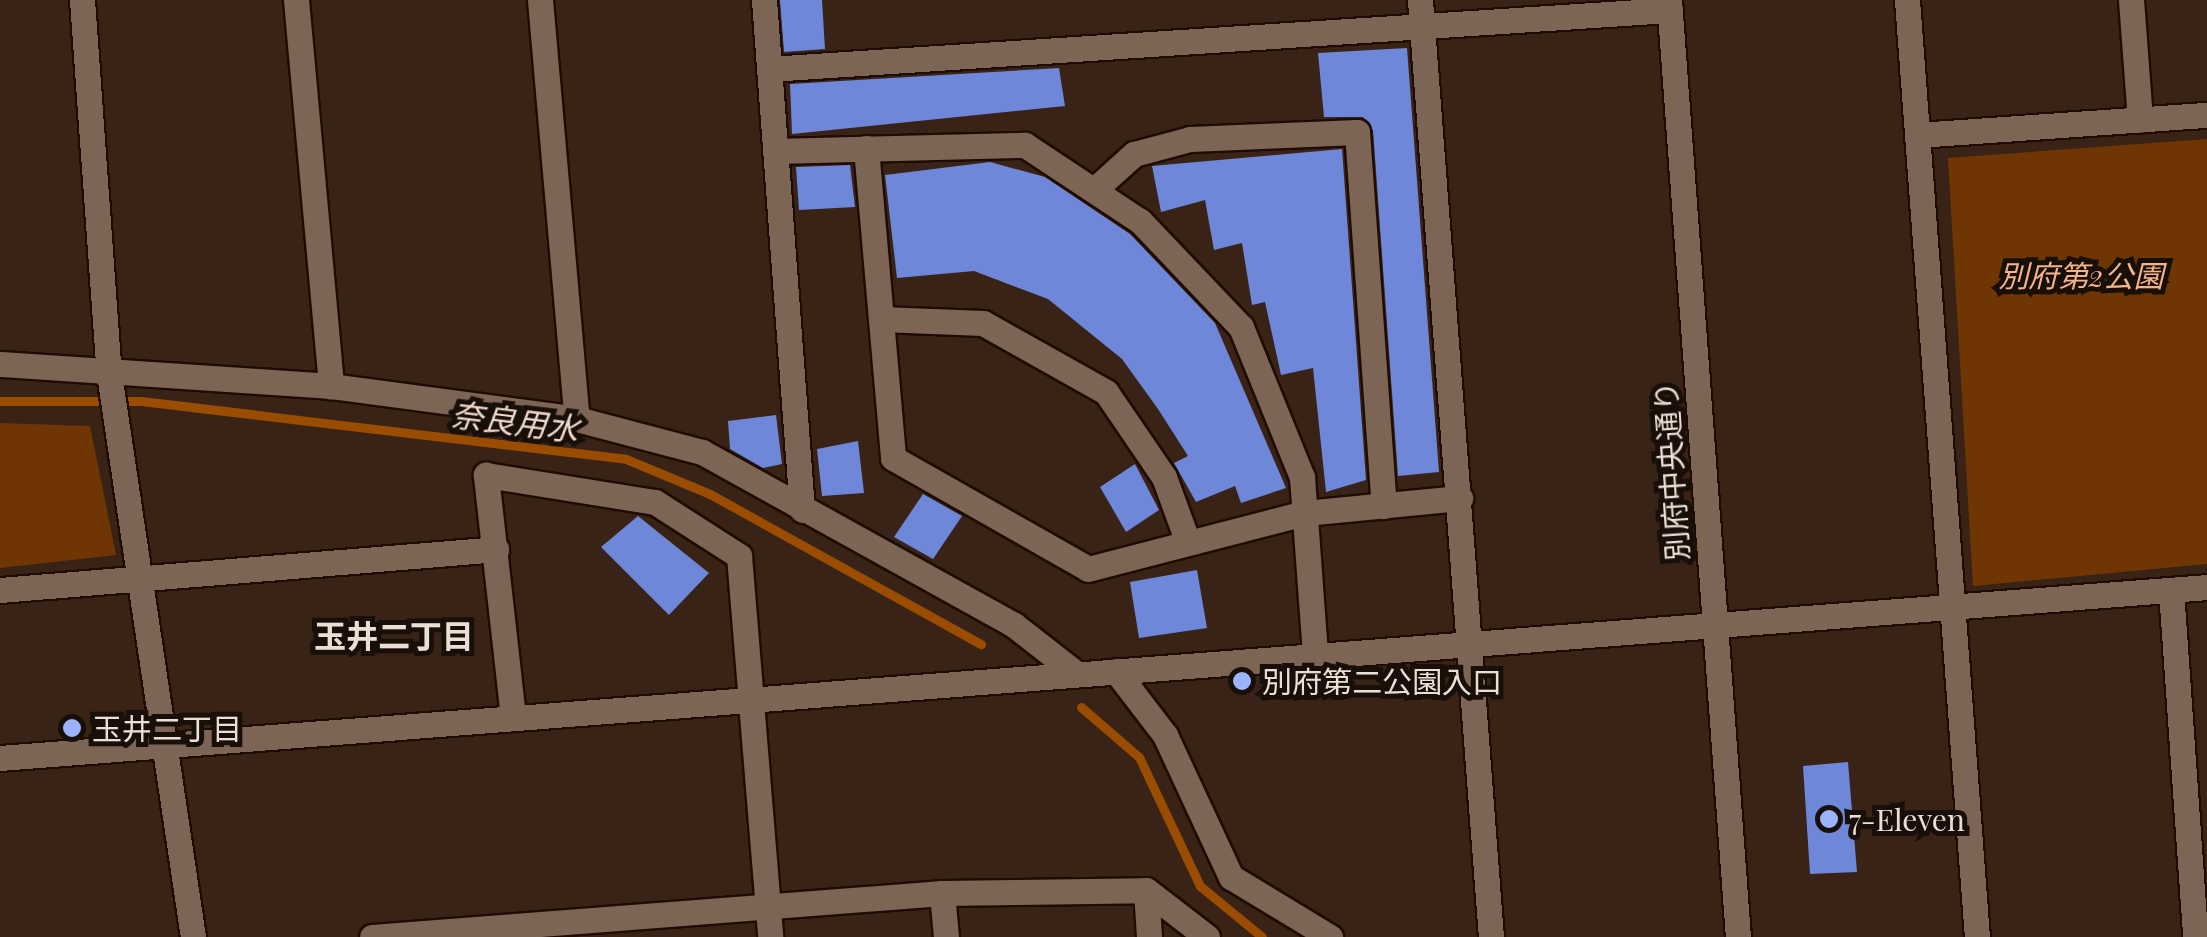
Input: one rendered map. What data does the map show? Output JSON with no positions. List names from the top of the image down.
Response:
{
  "streets": {
    "street": ["別府中央通り"]
  },
  "districts": ["玉井二丁目"],
  "water": ["奈良用水"],
  "parks": ["別府第2公園"],
  "places": ["別府第二公園入口", "玉井二丁目", "7-Eleven"]
}
